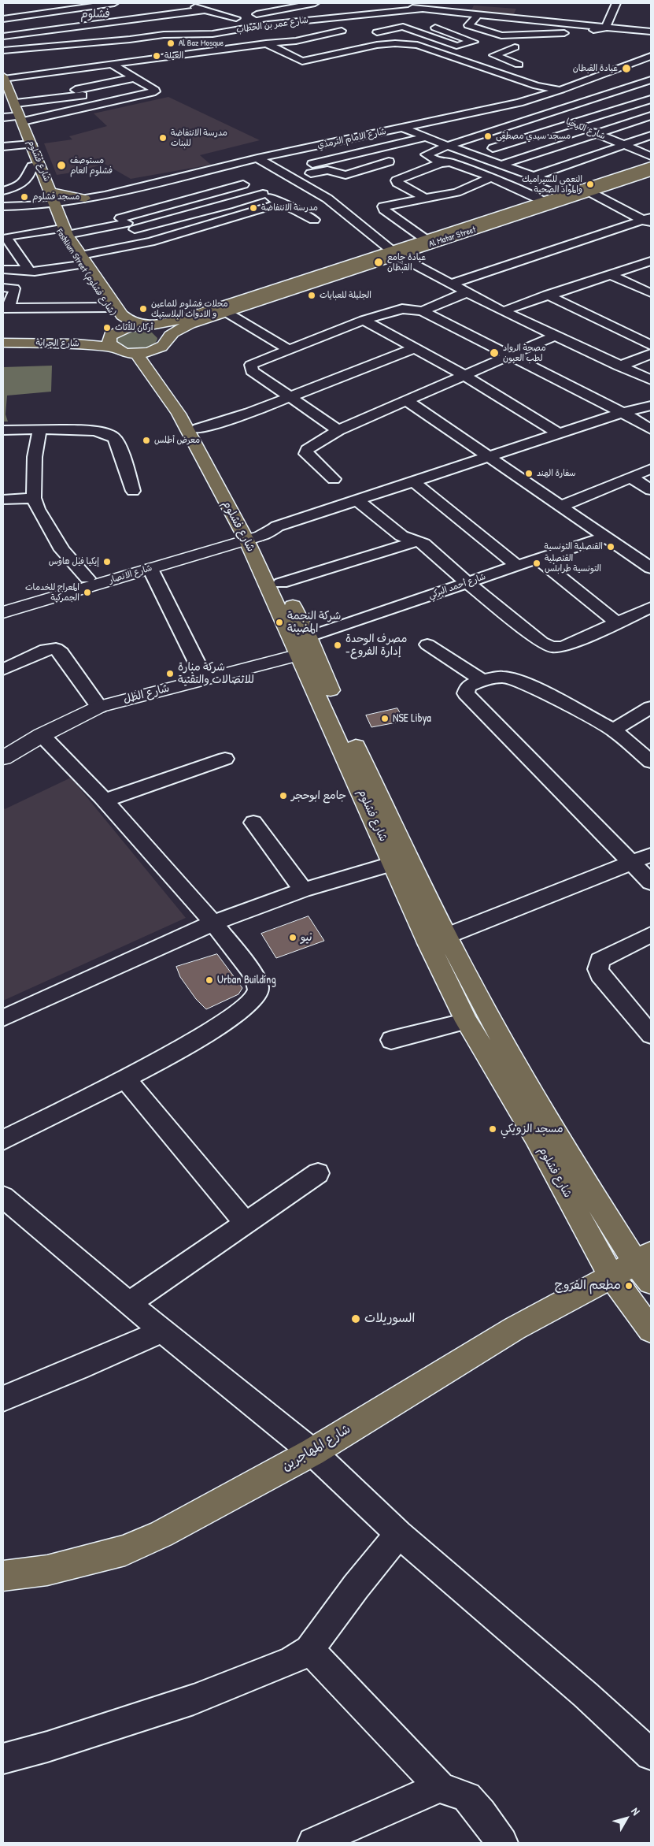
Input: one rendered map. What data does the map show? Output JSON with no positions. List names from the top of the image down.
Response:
{
  "streets": {
    "main road": [
      "شارع فشلوم",
      "Al Matar Street",
      "Fashlium Street (شارع فشلوم)",
      "شارع الجرابة",
      "شارع الانصار",
      "شارع الظل",
      "شارع المهاجرين"
    ],
    "street": [
      "شارع عمر بن الخطاب",
      "شارع الكيخيا",
      "شارع الامام الترمذي",
      "شارع أحمد البركي"
    ]
  },
  "crossings": [
    ["شارع الكيخيا", "شارع الامام الترمذي"],
    ["شارع الامام الترمذي", "شارع فشلوم"],
    ["شارع الامام الترمذي", "Fashlium Street (شارع فشلوم)"],
    ["شارع فشلوم", "Al Matar Street"],
    ["شارع فشلوم", "Fashlium Street (شارع فشلوم)"],
    ["شارع فشلوم", "شارع الانصار"],
    ["شارع فشلوم", "شارع أحمد البركي"],
    ["شارع فشلوم", "شارع الظل"],
    ["شارع فشلوم", "شارع المهاجرين"],
    ["Fashlium Street (شارع فشلوم)", "شارع الجرابة"]
  ],
  "districts": ["فشلوم"],
  "places": [
    "Al Baz Mosque",
    "العيلة",
    "عيادة القبطان",
    "مسجد سيدي مصطفى",
    "مدرسة الانتفاضة للبنات",
    "مستوصف فشلوم العام",
    "النعمي للسيراميك والمواد الصحية",
    "مسجد فشلوم",
    "مدرسة الانتفاضة",
    "عيادة جامع القبطان",
    "الجليلة للعبايات",
    "محلات فشلوم للماعين و الادوات البلاستيك",
    "أركان للأثاث",
    "مصحة الرواد لطب العيون",
    "معرض أطلس",
    "سفارة الهند",
    "القنصلية التونسية",
    "إيكيا فيل هاوس",
    "القنصلية التونسية طرابلس",
    "المعراج للخدمات الجمركية",
    "شركة النجمة المضيئة",
    "مصرف الوحدة -إدارة الفروع",
    "شركة منارة للاتصالات والتقنية",
    "NSE Libya",
    "جامع ابوحجر",
    "نيو",
    "Urban Building",
    "مسجد الزويكي",
    "مطعم الفروج",
    "السوريلات"
  ],
  "north": "top right"
}
